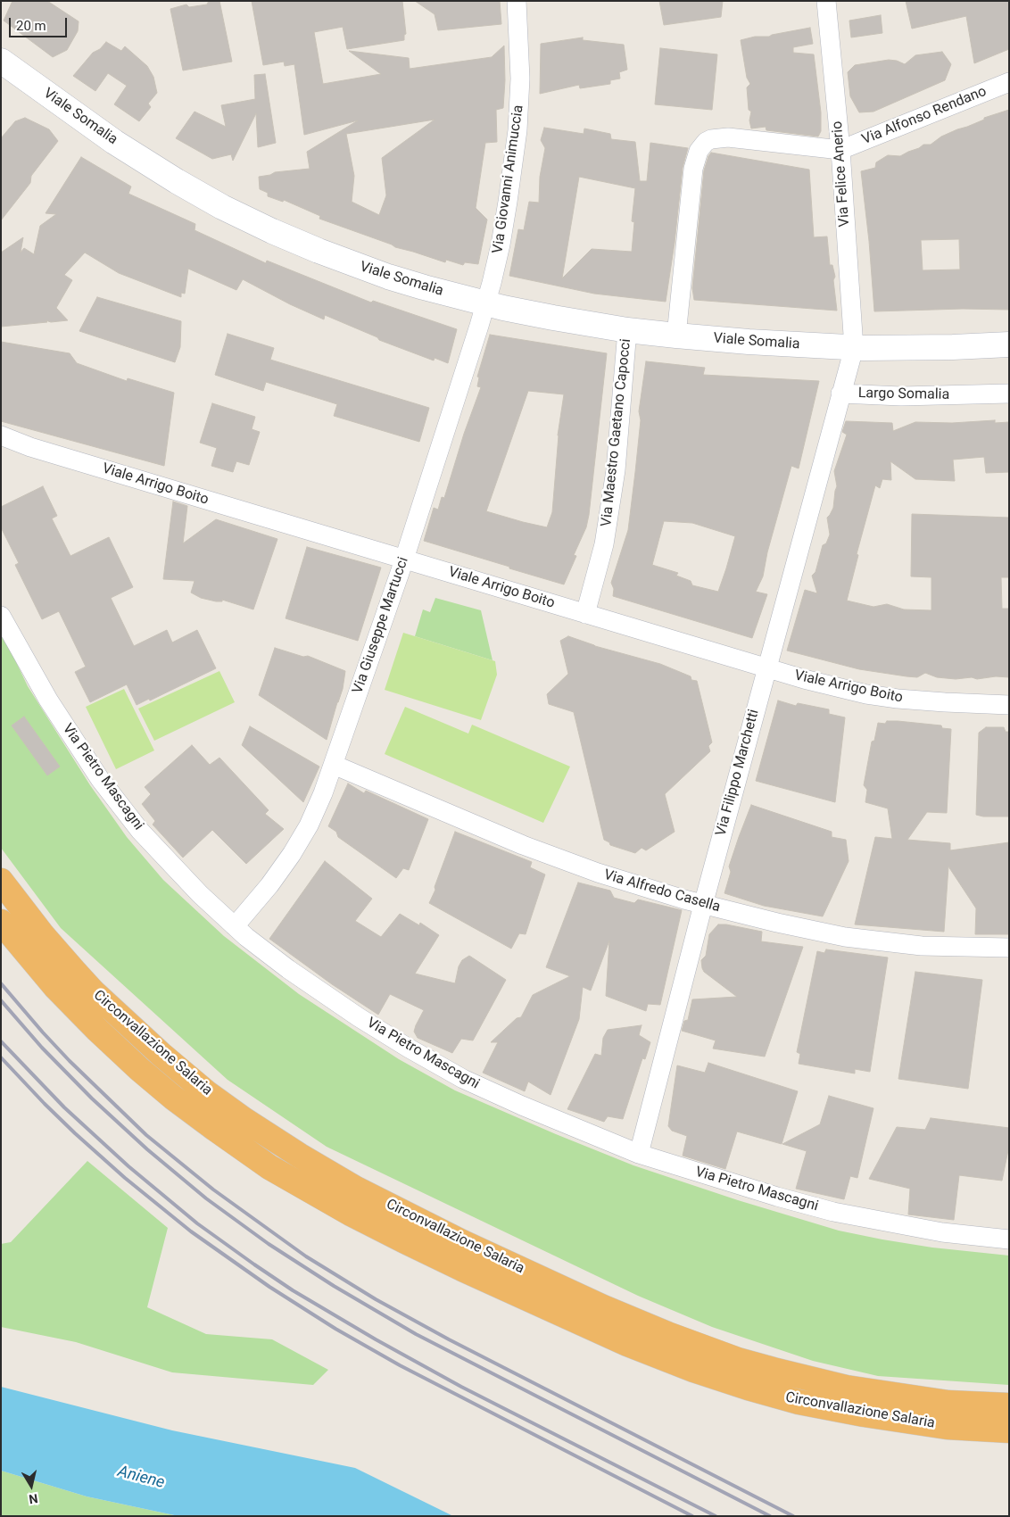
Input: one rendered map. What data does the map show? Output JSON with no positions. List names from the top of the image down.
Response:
{
  "streets": {
    "highway": ["Circonvallazione Salaria"],
    "main road": ["Viale Somalia"],
    "street": [
      "Via Alfonso Rendano",
      "Via Felice Anerio",
      "Via Giovanni Animuccia",
      "Largo Somalia",
      "Via Maestro Gaetano Capocci",
      "Viale Arrigo Boito",
      "Via Giuseppe Martucci",
      "Via Filippo Marchetti",
      "Via Pietro Mascagni",
      "Via Alfredo Casella"
    ]
  },
  "crossings": [
    ["Via Alfonso Rendano", "Via Felice Anerio"],
    ["Viale Somalia", "Via Felice Anerio"],
    ["Viale Somalia", "Via Giovanni Animuccia"],
    ["Viale Somalia", "Largo Somalia"],
    ["Viale Somalia", "Via Maestro Gaetano Capocci"],
    ["Viale Somalia", "Via Giuseppe Martucci"],
    ["Via Felice Anerio", "Largo Somalia"],
    ["Via Giovanni Animuccia", "Via Giuseppe Martucci"],
    ["Largo Somalia", "Via Filippo Marchetti"],
    ["Via Maestro Gaetano Capocci", "Viale Arrigo Boito"],
    ["Viale Arrigo Boito", "Via Giuseppe Martucci"],
    ["Viale Arrigo Boito", "Via Filippo Marchetti"],
    ["Via Giuseppe Martucci", "Via Pietro Mascagni"],
    ["Via Giuseppe Martucci", "Via Alfredo Casella"],
    ["Via Filippo Marchetti", "Via Pietro Mascagni"],
    ["Via Filippo Marchetti", "Via Alfredo Casella"]
  ],
  "water": ["Aniene"],
  "scale_bar": "20 m",
  "north": "bottom"
}
